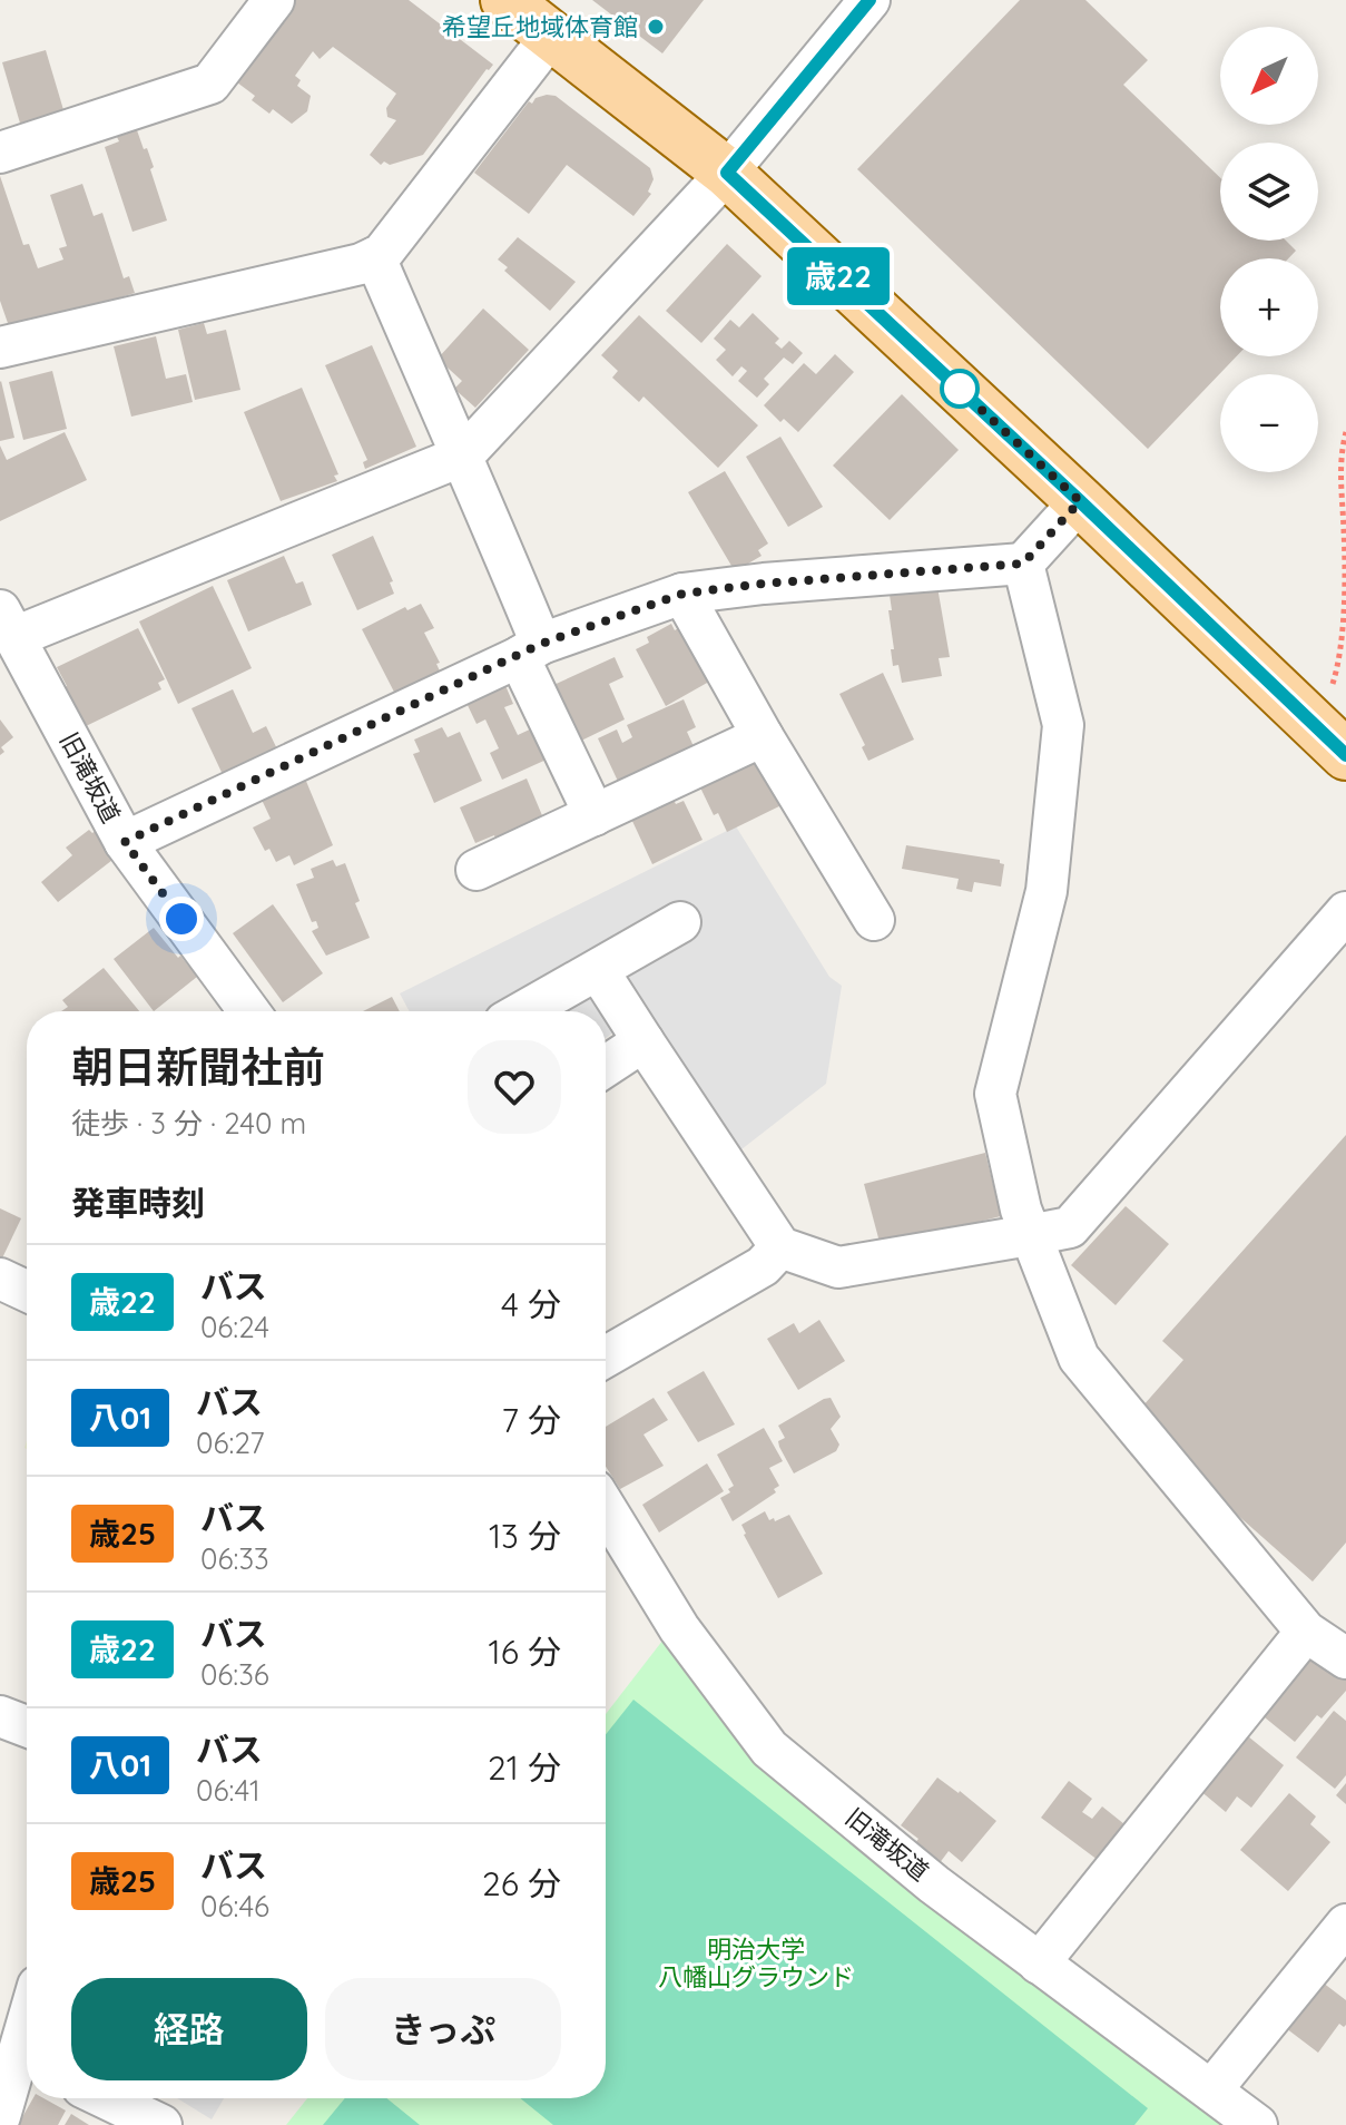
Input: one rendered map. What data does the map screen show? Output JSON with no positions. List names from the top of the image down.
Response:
{
  "streets": {
    "street": ["旧滝坂道"]
  },
  "parks": ["明治大学 八幡山グラウンド"],
  "places": ["希望丘地域体育館"],
  "lines": ["bus line 歳22"],
  "north": "bottom left",
  "page": {
    "on_map": "歳22",
    "map_buttons": ["+", "−"],
    "heading": [
      ["朝日新聞社前", "徒歩 · 3 分 · 240 m"],
      "発車時刻"
    ],
    "list": [
      {
        "mark": "歳22",
        "name": "バス",
        "note": "06:24",
        "value": "4 分"
      },
      {
        "mark": "八01",
        "name": "バス",
        "note": "06:27",
        "value": "7 分"
      },
      {
        "mark": "歳25",
        "name": "バス",
        "note": "06:33",
        "value": "13 分"
      },
      {
        "mark": "歳22",
        "name": "バス",
        "note": "06:36",
        "value": "16 分"
      },
      {
        "mark": "八01",
        "name": "バス",
        "note": "06:41",
        "value": "21 分"
      },
      {
        "mark": "歳25",
        "name": "バス",
        "note": "06:46",
        "value": "26 分"
      }
    ],
    "buttons": ["経路", "きっぷ"]
  }
}
